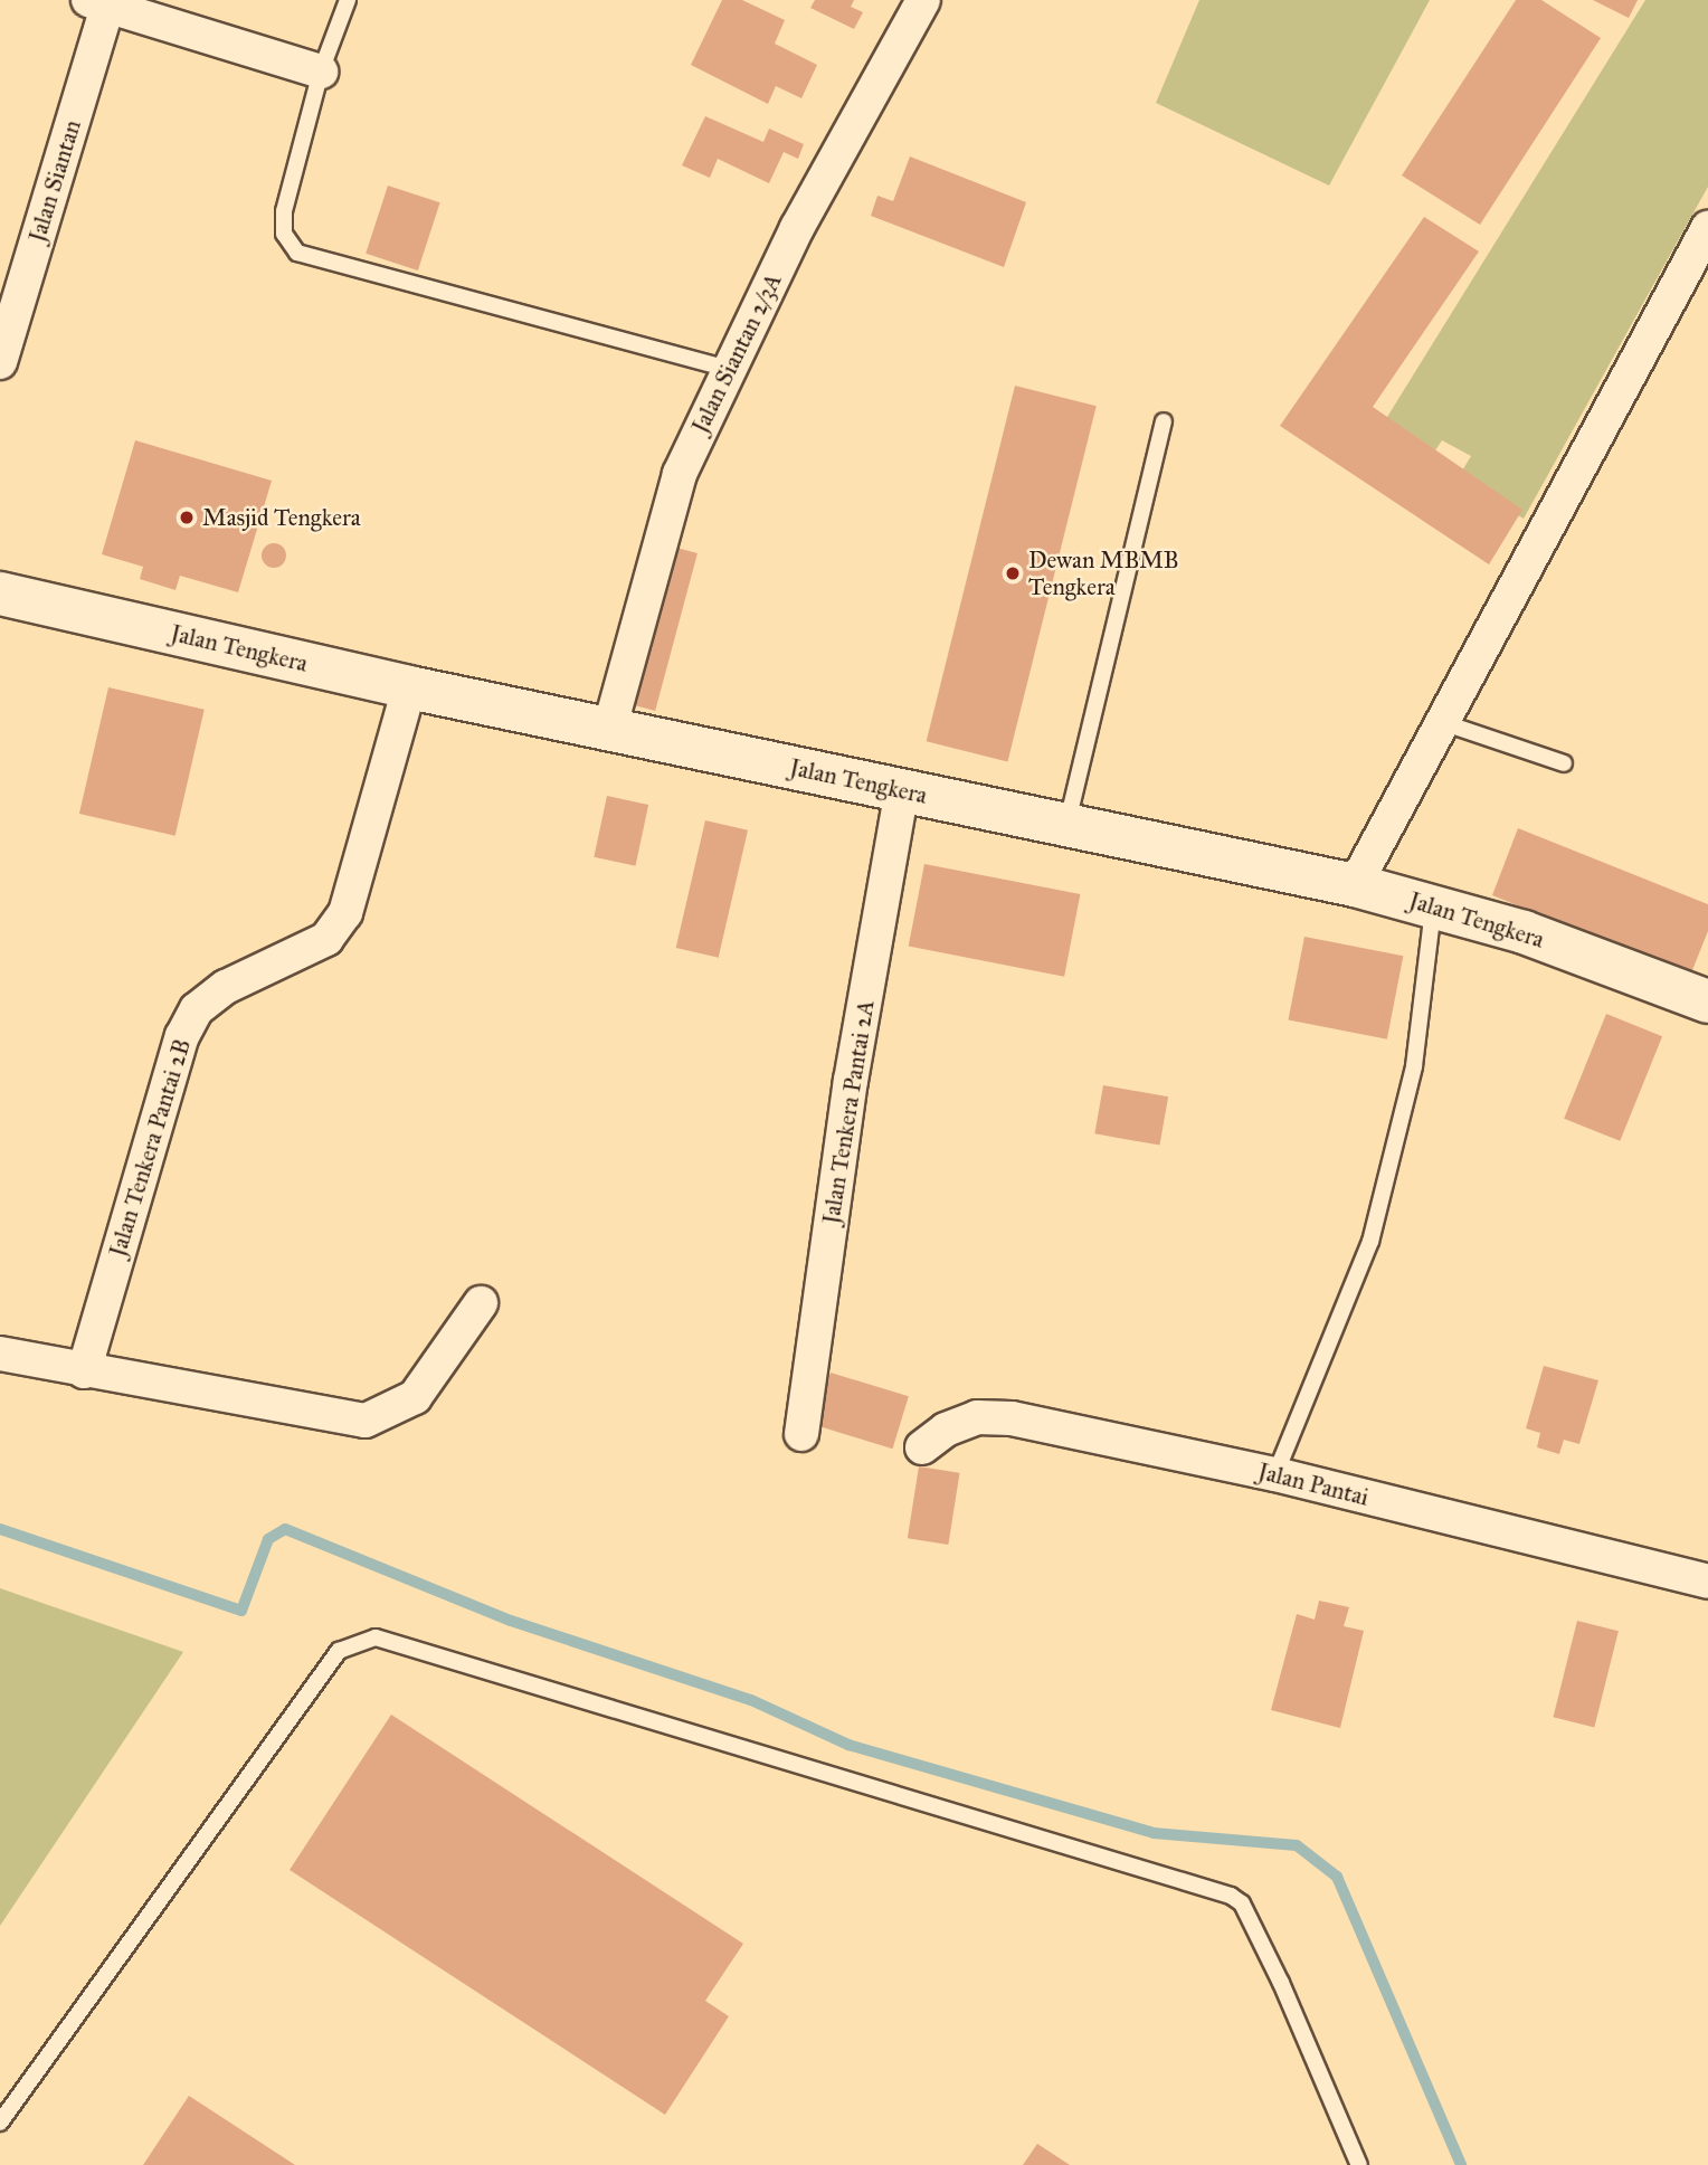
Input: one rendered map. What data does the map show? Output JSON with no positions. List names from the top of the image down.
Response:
{
  "streets": {
    "main road": ["Jalan Tengkera"],
    "street": [
      "Jalan Siantan",
      "Jalan Siantan 2/3A",
      "Jalan Tenkera Pantai 2A",
      "Jalan Tenkera Pantai 2B",
      "Jalan Pantai"
    ]
  },
  "crossings": [
    ["Jalan Siantan 2/3A", "Jalan Tengkera"],
    ["Jalan Tengkera", "Jalan Tenkera Pantai 2A"],
    ["Jalan Tengkera", "Jalan Tenkera Pantai 2B"]
  ],
  "places": ["Masjid Tengkera", "Dewan MBMB Tengkera"]
}
